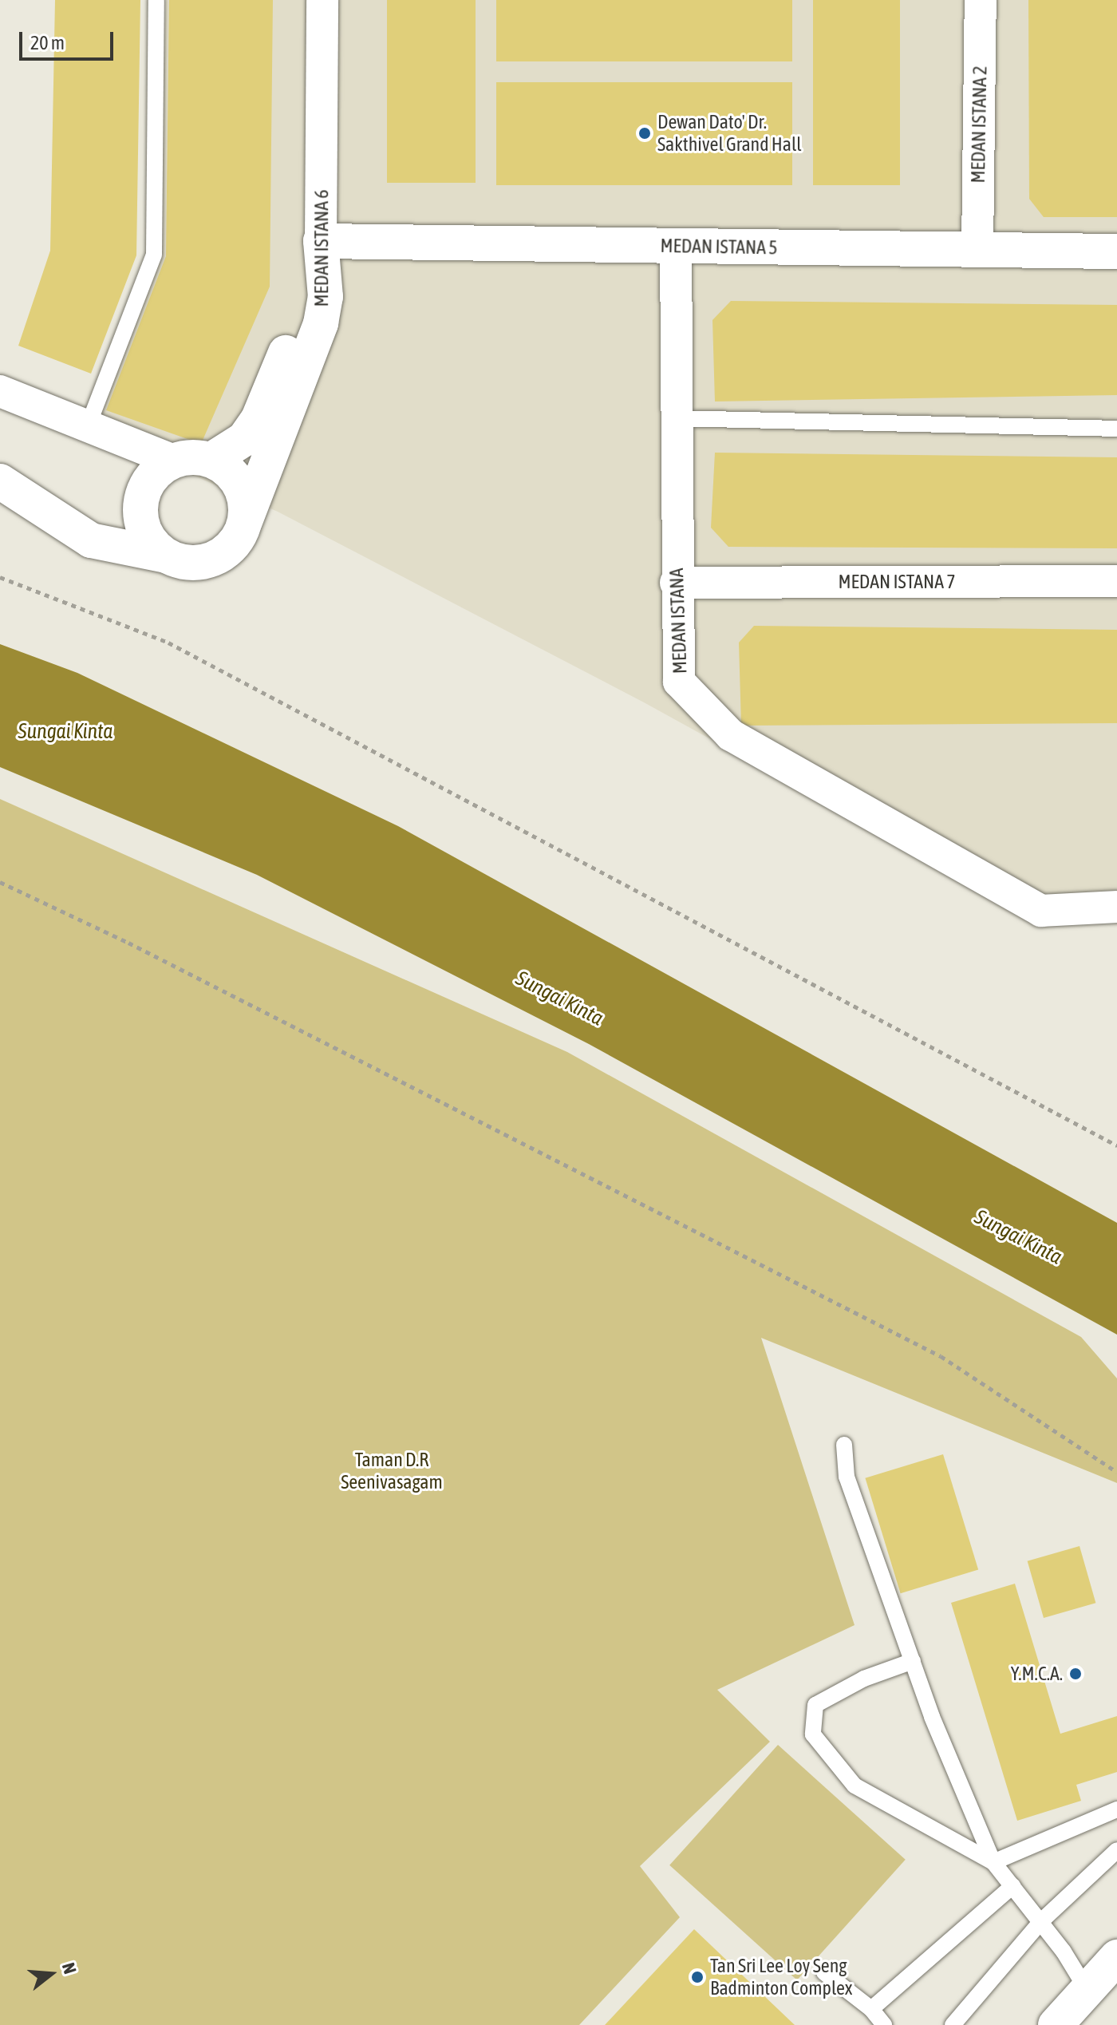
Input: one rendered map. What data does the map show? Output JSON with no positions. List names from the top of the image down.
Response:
{
  "streets": {
    "street": [
      "MEDAN ISTANA 2",
      "MEDAN ISTANA 5",
      "MEDAN ISTANA 6",
      "MEDAN ISTANA 7",
      "MEDAN ISTANA"
    ]
  },
  "crossings": [
    ["MEDAN ISTANA 2", "MEDAN ISTANA 5"],
    ["MEDAN ISTANA 5", "MEDAN ISTANA 6"],
    ["MEDAN ISTANA 5", "MEDAN ISTANA"],
    ["MEDAN ISTANA 7", "MEDAN ISTANA"]
  ],
  "water": ["Sungai Kinta"],
  "parks": ["Taman D.R Seenivasagam"],
  "places": ["Dewan Dato' Dr. Sakthivel Grand Hall", "Y.M.C.A.", "Tan Sri Lee Loy Seng Badminton Complex"],
  "scale_bar": "20 m",
  "north": "right"
}
